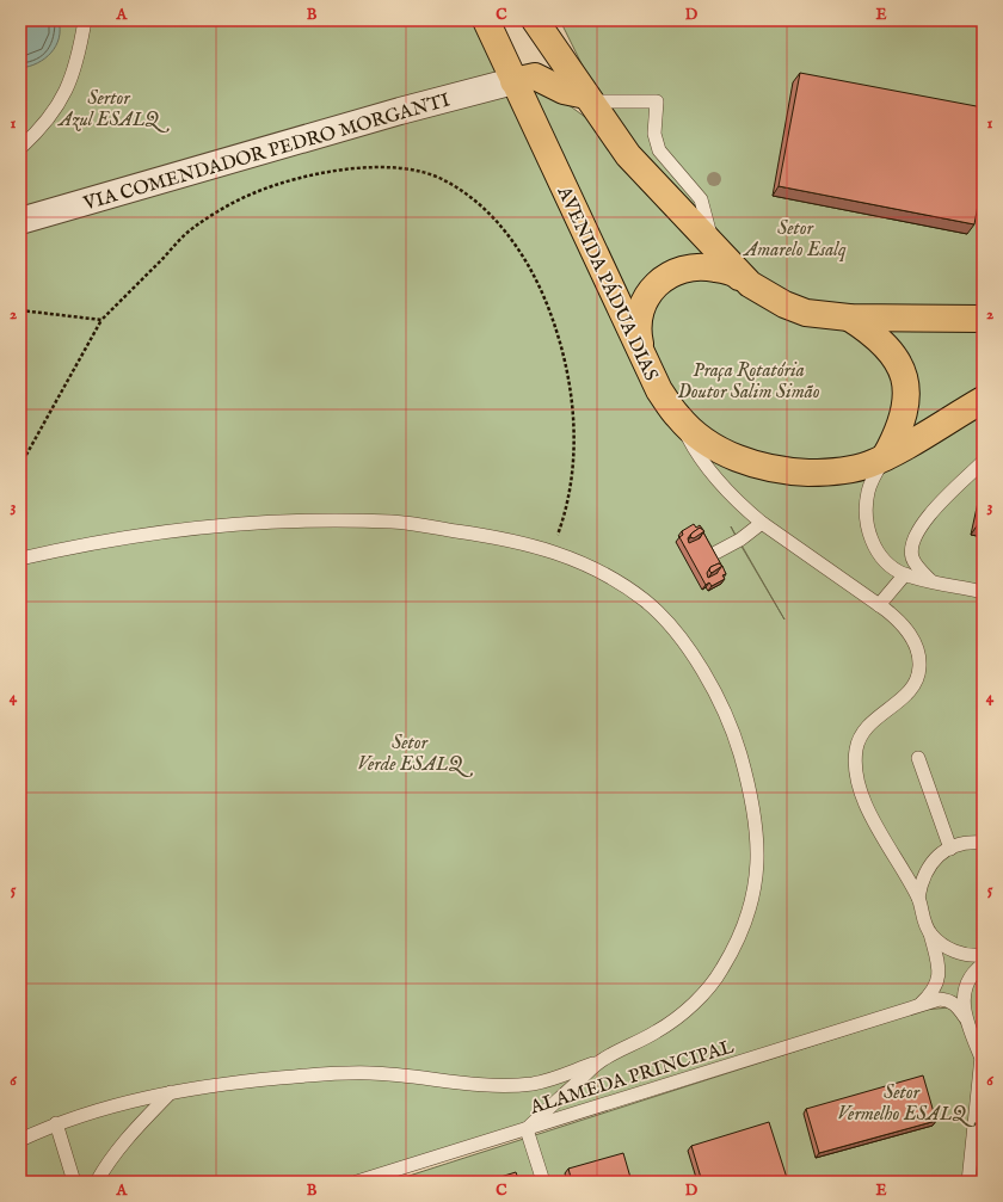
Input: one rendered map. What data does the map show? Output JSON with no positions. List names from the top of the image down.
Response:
{
  "streets": {
    "highway": ["AVENIDA PÁDUA DIAS"],
    "street": ["VIA COMENDADOR PEDRO MORGANTI"],
    "lane": ["ALAMEDA PRINCIPAL"]
  },
  "crossings": [
    ["VIA COMENDADOR PEDRO MORGANTI", "AVENIDA PÁDUA DIAS"]
  ],
  "parks": [
    "Sertor Azul ESALQ",
    "Setor Amarelo Esalq",
    "Praça Rotatória Doutor Salim Simão",
    "Setor Verde ESALQ",
    "Setor Vermelho ESALQ"
  ],
  "grid": {
    "columns": [
      "A",
      "B",
      "C",
      "D",
      "E"
    ],
    "rows": [
      "1",
      "2",
      "3",
      "4",
      "5",
      "6"
    ]
  }
}
